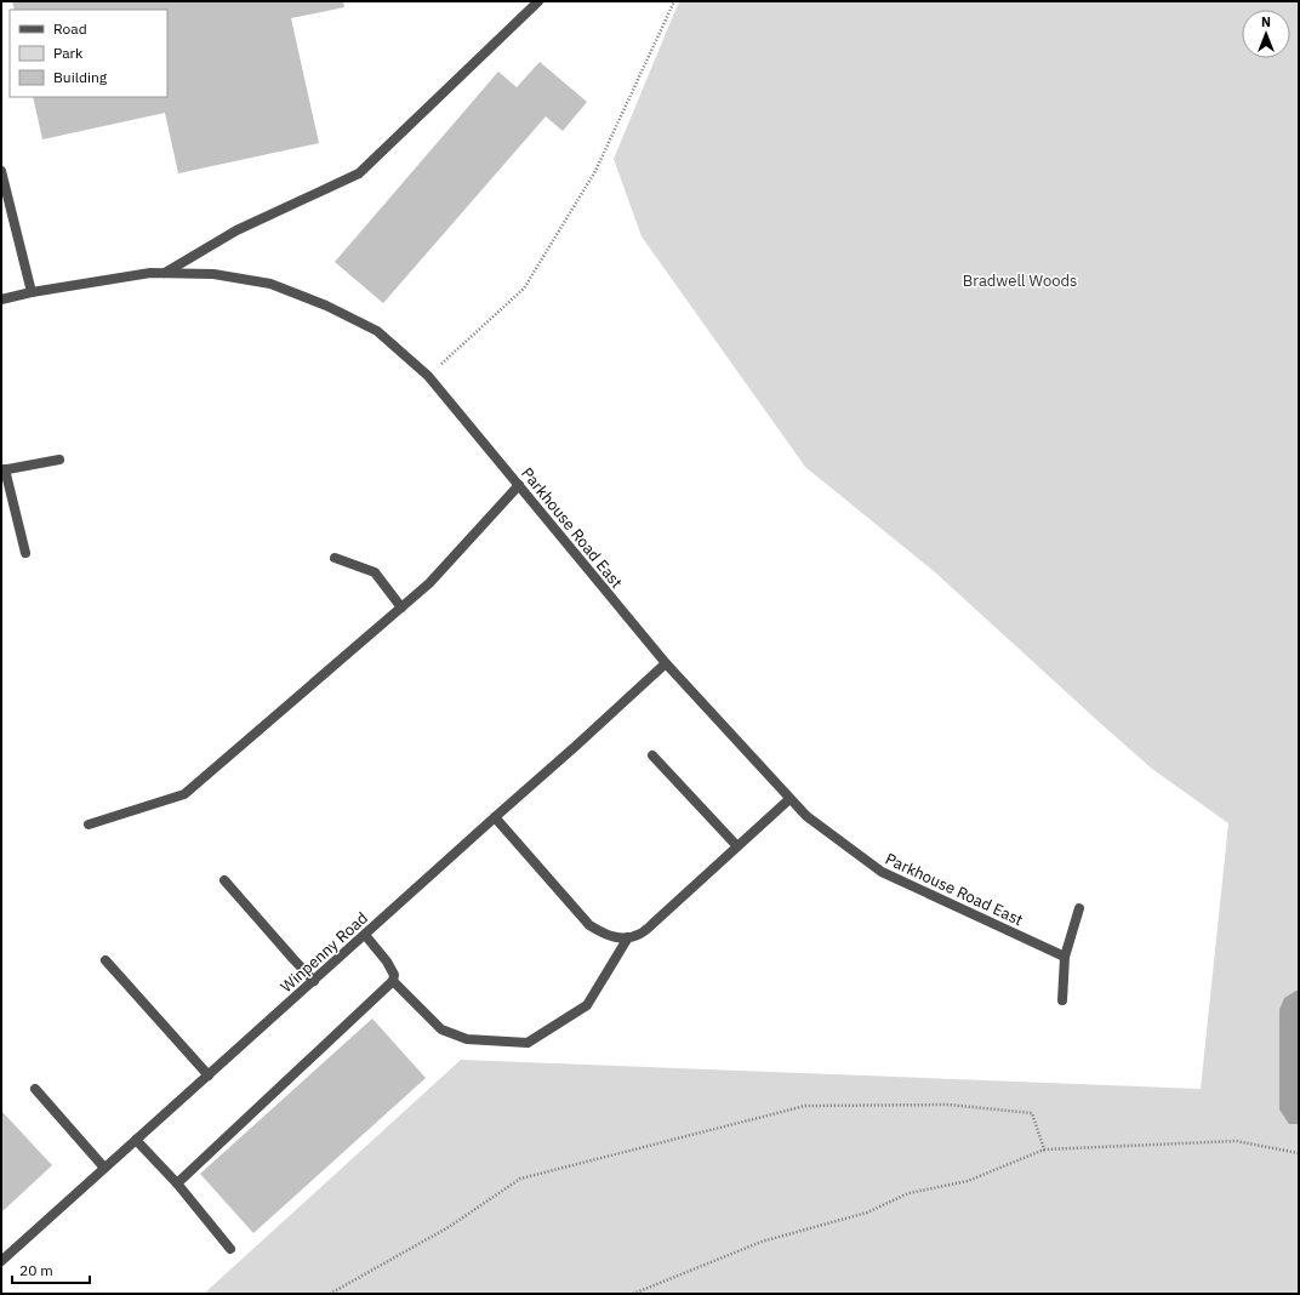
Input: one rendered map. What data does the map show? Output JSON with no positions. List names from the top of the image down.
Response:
{
  "streets": {
    "street": ["Parkhouse Road East", "Winpenny Road"]
  },
  "crossings": [
    ["Parkhouse Road East", "Winpenny Road"]
  ],
  "parks": ["Bradwell Woods"],
  "legend": ["Road", "Park", "Building"],
  "scale_bar": "20 m",
  "north": "top"
}
